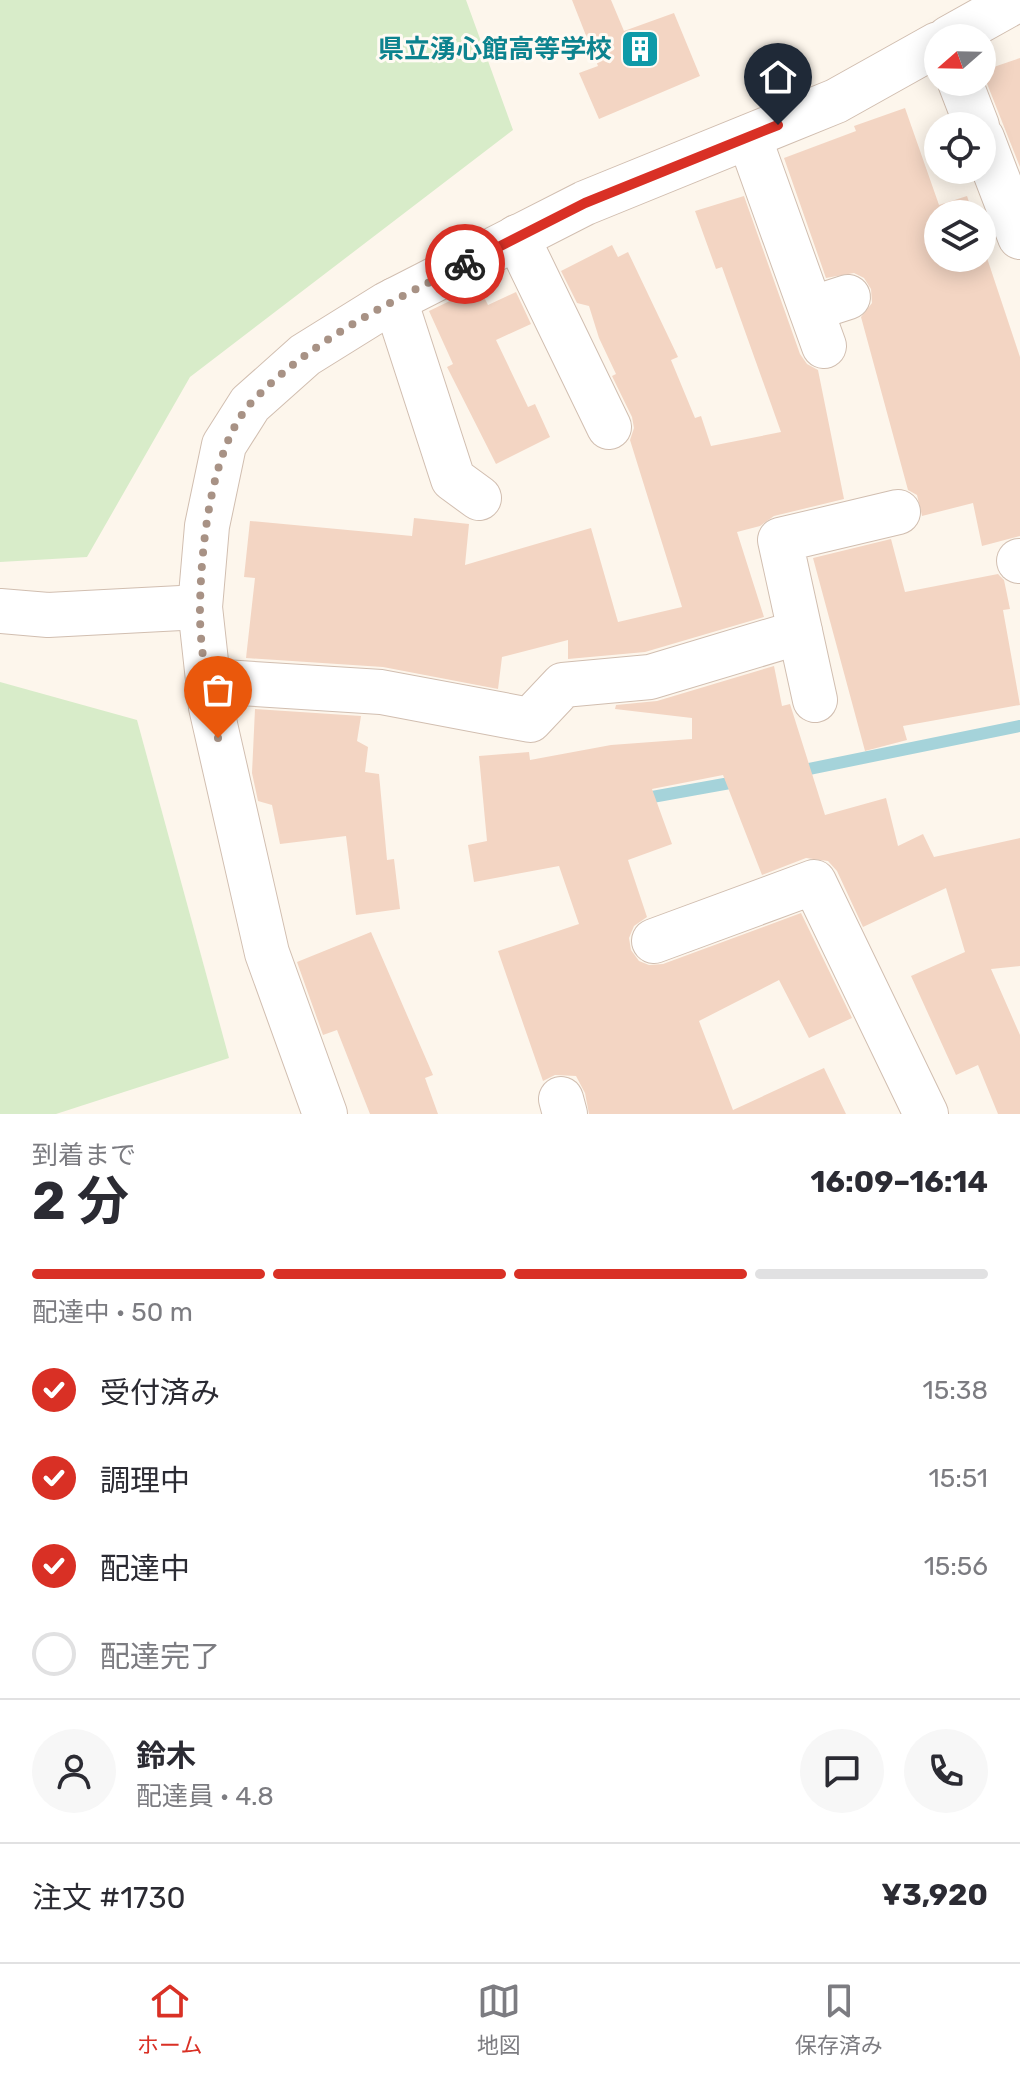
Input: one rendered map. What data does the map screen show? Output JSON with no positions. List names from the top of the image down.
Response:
{
  "places": {
    "building": ["県立湧心館高等学校"]
  },
  "north": "left",
  "page": {
    "heading": ["2 分", "到着まで", "16:09–16:14"],
    "panel": [
      "鈴木",
      "配達員 · 4.8",
      "注文 #1730",
      "¥3,920"
    ],
    "bar": "配達中 · 50 m",
    "list": [
      ["受付済み", "15:38"],
      ["調理中", "15:51"],
      ["配達中", "15:56"],
      "配達完了"
    ],
    "tabs": ["ホーム", "地図", "保存済み"]
  }
}
